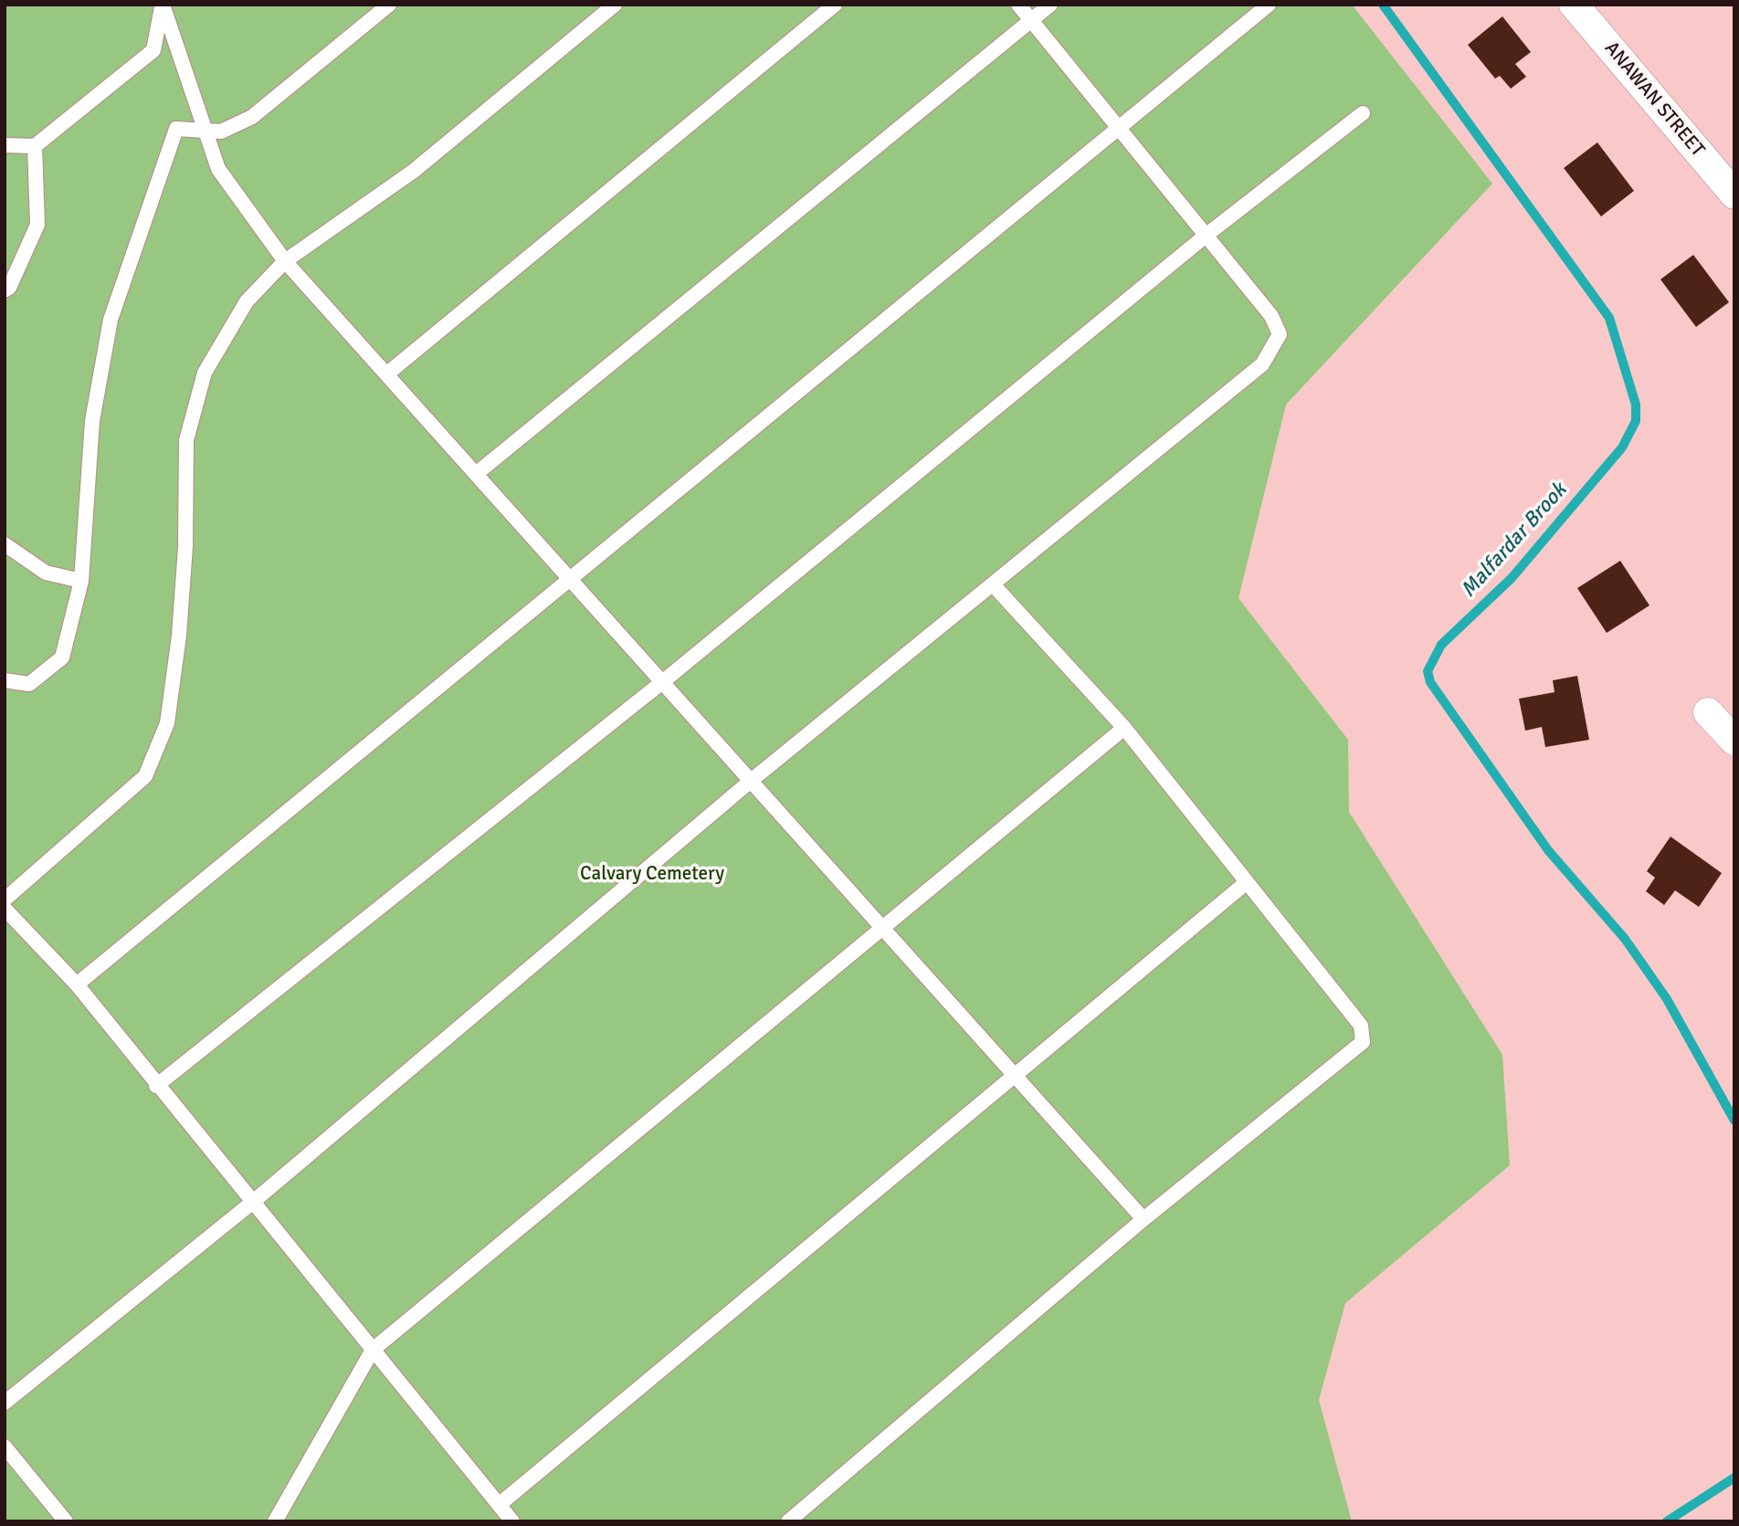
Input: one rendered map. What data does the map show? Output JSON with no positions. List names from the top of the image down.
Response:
{
  "streets": {
    "street": ["ANAWAN STREET"]
  },
  "water": ["Malfardar Brook"],
  "parks": ["Calvary Cemetery"]
}
